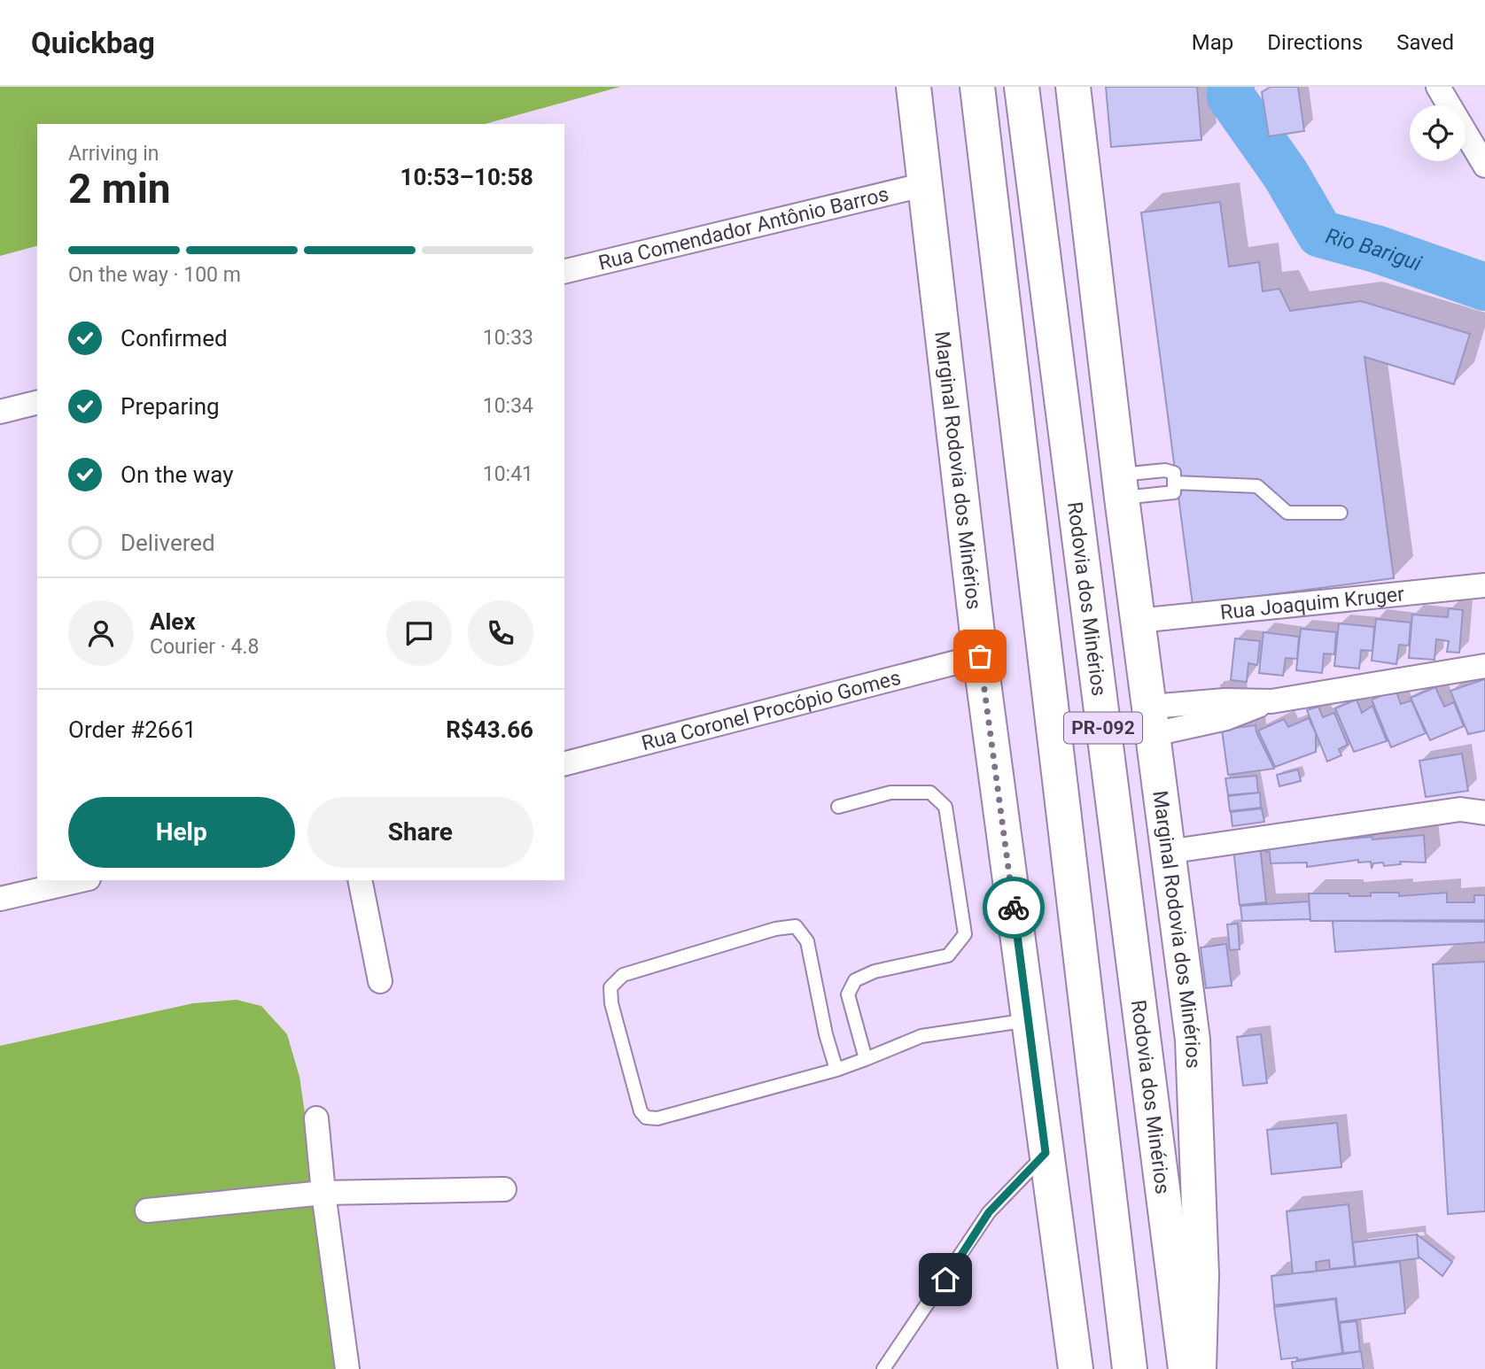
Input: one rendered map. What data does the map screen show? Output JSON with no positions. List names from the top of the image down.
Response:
{
  "streets": {
    "main road": ["Marginal Rodovia dos Minérios", "Rodovia dos Minérios", "PR-092"],
    "street": ["Rua Comendador Antônio Barros", "Rua Joaquim Kruger", "Rua Coronel Procópio Gomes"]
  },
  "crossings": [
    ["Rua Comendador Antônio Barros", "Marginal Rodovia dos Minérios"],
    ["Marginal Rodovia dos Minérios", "Rua Joaquim Kruger"],
    ["Marginal Rodovia dos Minérios", "Rua Coronel Procópio Gomes"]
  ],
  "water": ["Rio Barigui"],
  "page": {
    "header": "Quickbag",
    "nav": ["Map", "Directions", "Saved"],
    "heading": ["2 min", "Arriving in", "10:53–10:58"],
    "panel": [
      "Alex",
      "Courier · 4.8",
      "Order #2661",
      "R$43.66"
    ],
    "bar": "On the way · 100 m",
    "list": [
      ["Confirmed", "10:33"],
      ["Preparing", "10:34"],
      ["On the way", "10:41"],
      "Delivered"
    ],
    "buttons": ["Help", "Share"]
  }
}
